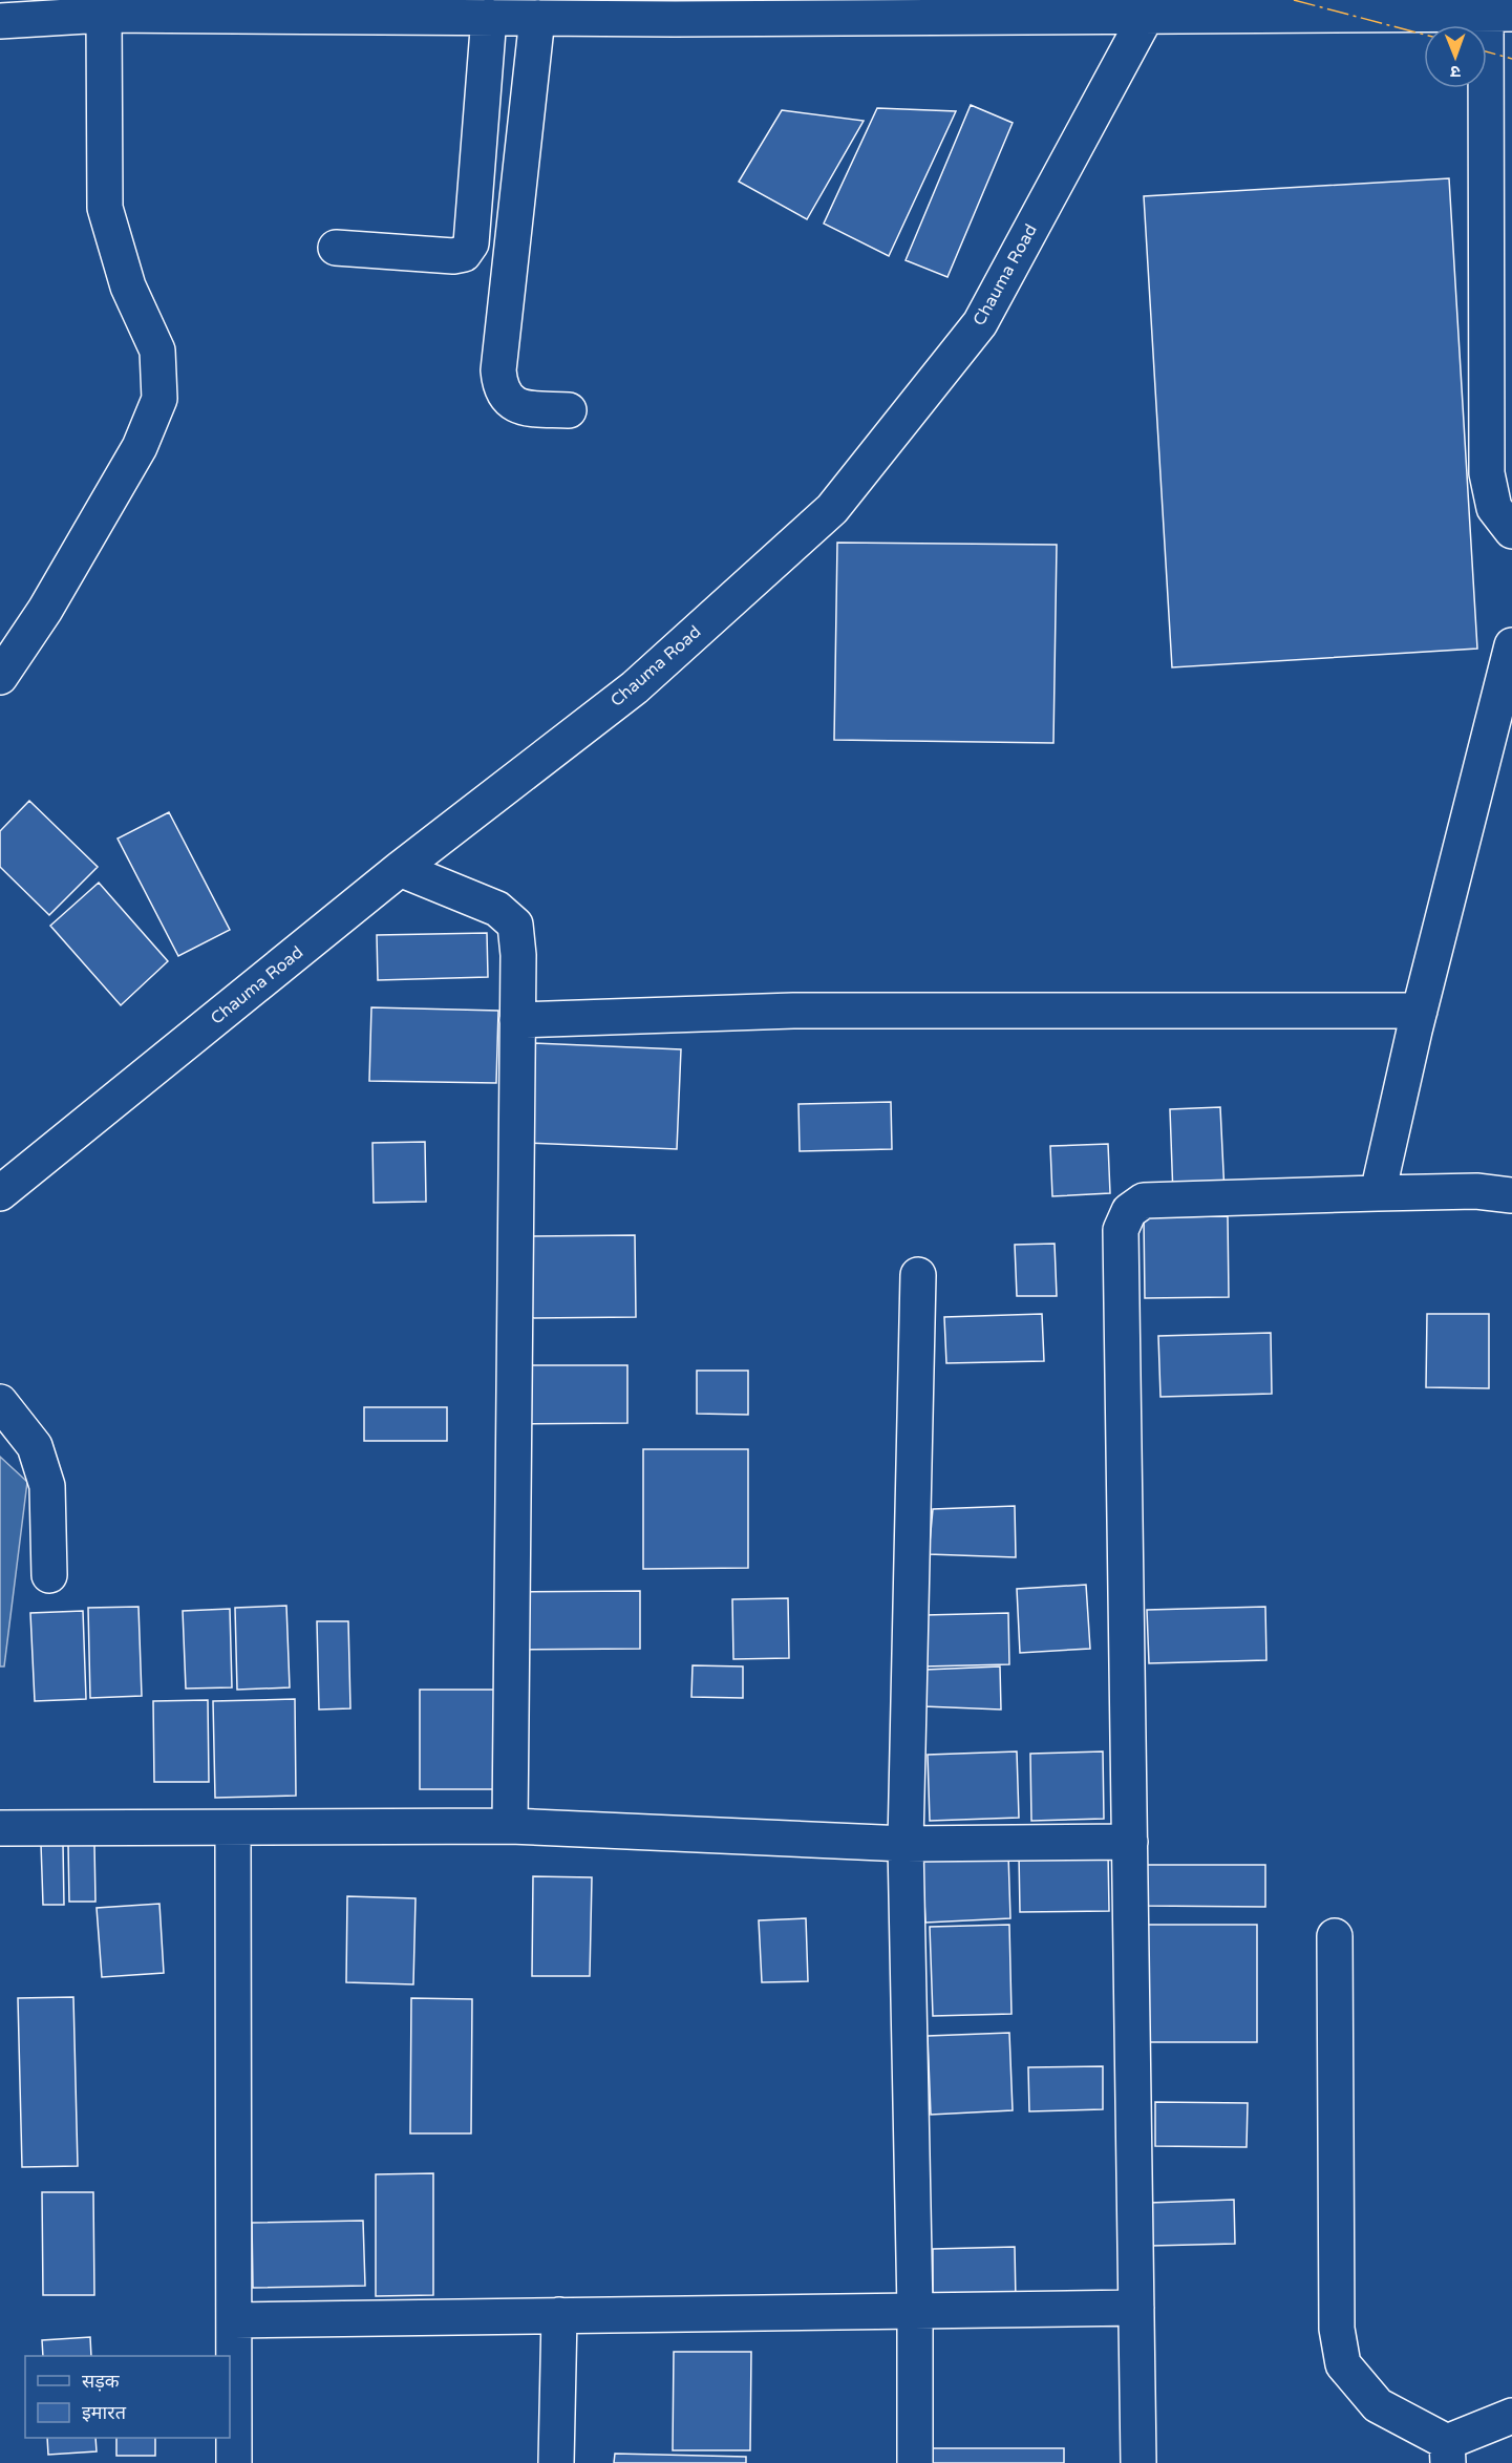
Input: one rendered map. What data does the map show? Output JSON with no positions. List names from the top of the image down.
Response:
{
  "streets": {
    "street": ["Chauma Road"]
  },
  "legend": ["सड़क", "इमारत"],
  "north": "bottom"
}
